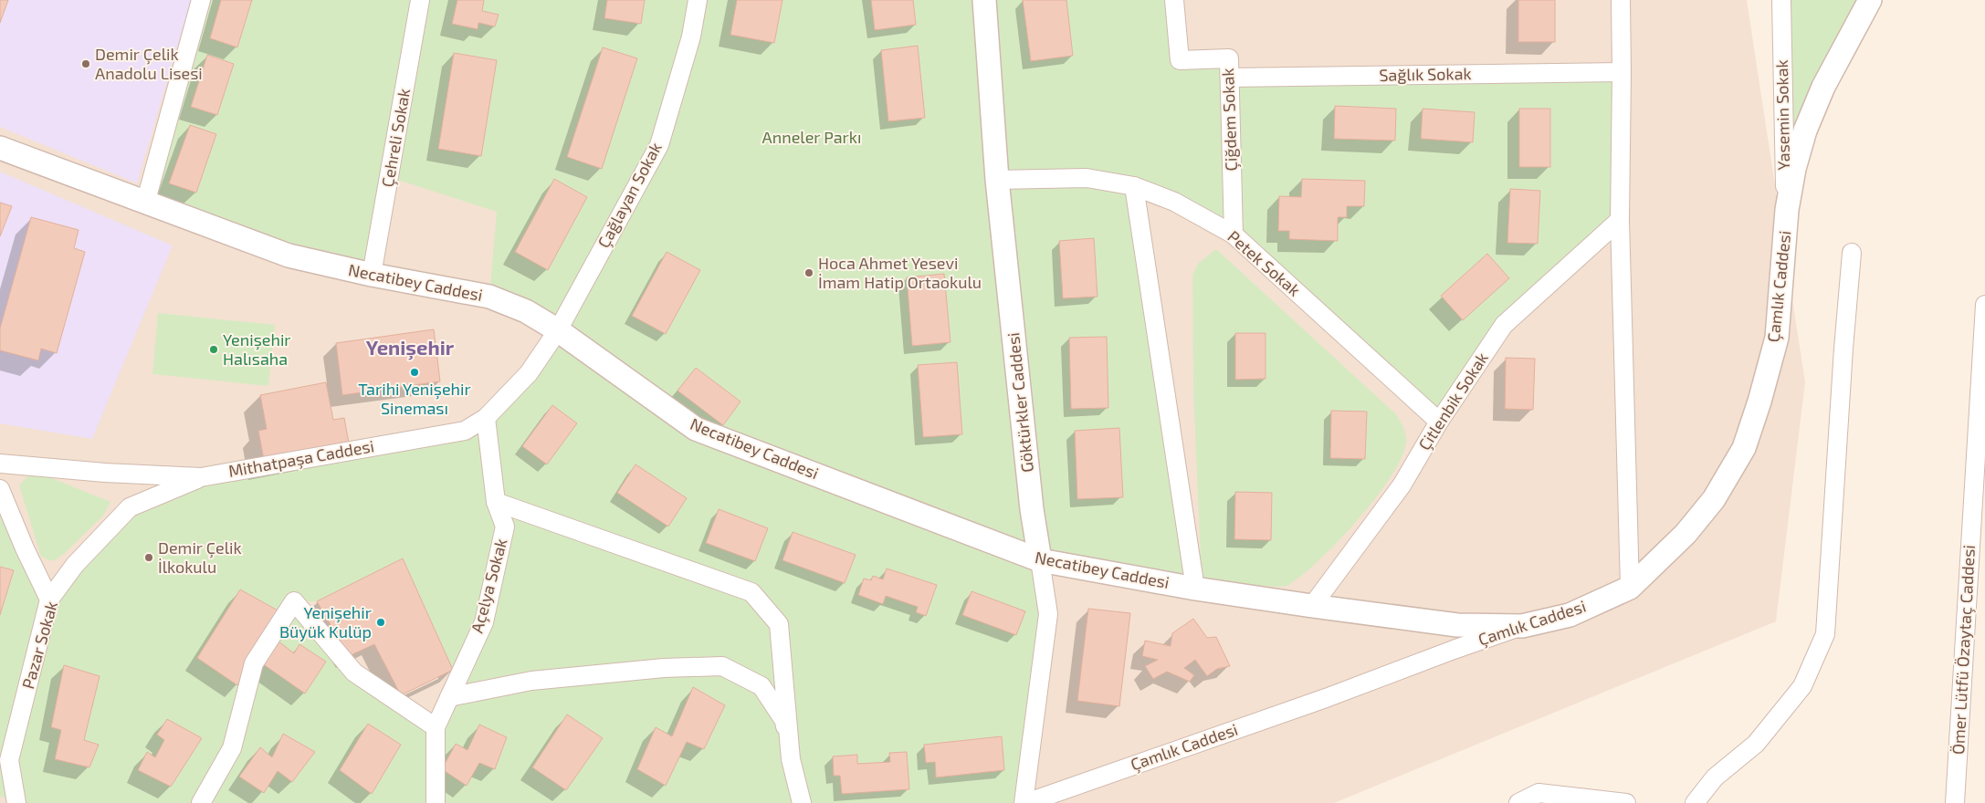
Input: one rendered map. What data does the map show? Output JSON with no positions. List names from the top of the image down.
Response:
{
  "streets": {
    "street": [
      "Sağlık Sokak",
      "Yasemin Sokak",
      "Çiğdem Sokak",
      "Çehreli Sokak",
      "Çağlayan Sokak",
      "Petek Sokak",
      "Necatibey Caddesi",
      "Çamlık Caddesi",
      "Çitlenbik Sokak",
      "Göktürkler Caddesi",
      "Mithatpaşa Caddesi",
      "Açelya Sokak",
      "Pazar Sokak",
      "Ömer Lütfü Özaytaç Caddesi"
    ]
  },
  "crossings": [
    ["Sağlık Sokak", "Çiğdem Sokak"],
    ["Yasemin Sokak", "Çamlık Caddesi"],
    ["Çiğdem Sokak", "Petek Sokak"],
    ["Çehreli Sokak", "Necatibey Caddesi"],
    ["Çağlayan Sokak", "Necatibey Caddesi"],
    ["Çağlayan Sokak", "Mithatpaşa Caddesi"],
    ["Petek Sokak", "Çitlenbik Sokak"],
    ["Petek Sokak", "Göktürkler Caddesi"],
    ["Necatibey Caddesi", "Çamlık Caddesi"],
    ["Necatibey Caddesi", "Çitlenbik Sokak"],
    ["Necatibey Caddesi", "Göktürkler Caddesi"],
    ["Necatibey Caddesi", "Mithatpaşa Caddesi"],
    ["Çamlık Caddesi", "Göktürkler Caddesi"],
    ["Mithatpaşa Caddesi", "Açelya Sokak"],
    ["Mithatpaşa Caddesi", "Pazar Sokak"]
  ],
  "districts": ["Yenişehir"],
  "parks": ["Anneler Parkı"],
  "places": [
    "Demir Çelik Anadolu Lisesi",
    "Hoca Ahmet Yesevi İmam Hatip Ortaokulu",
    "Yenişehir Halısaha",
    "Tarihi Yenişehir Sineması",
    "Demir Çelik İlkokulu",
    "Yenişehir Büyük Kulüp"
  ]
}
